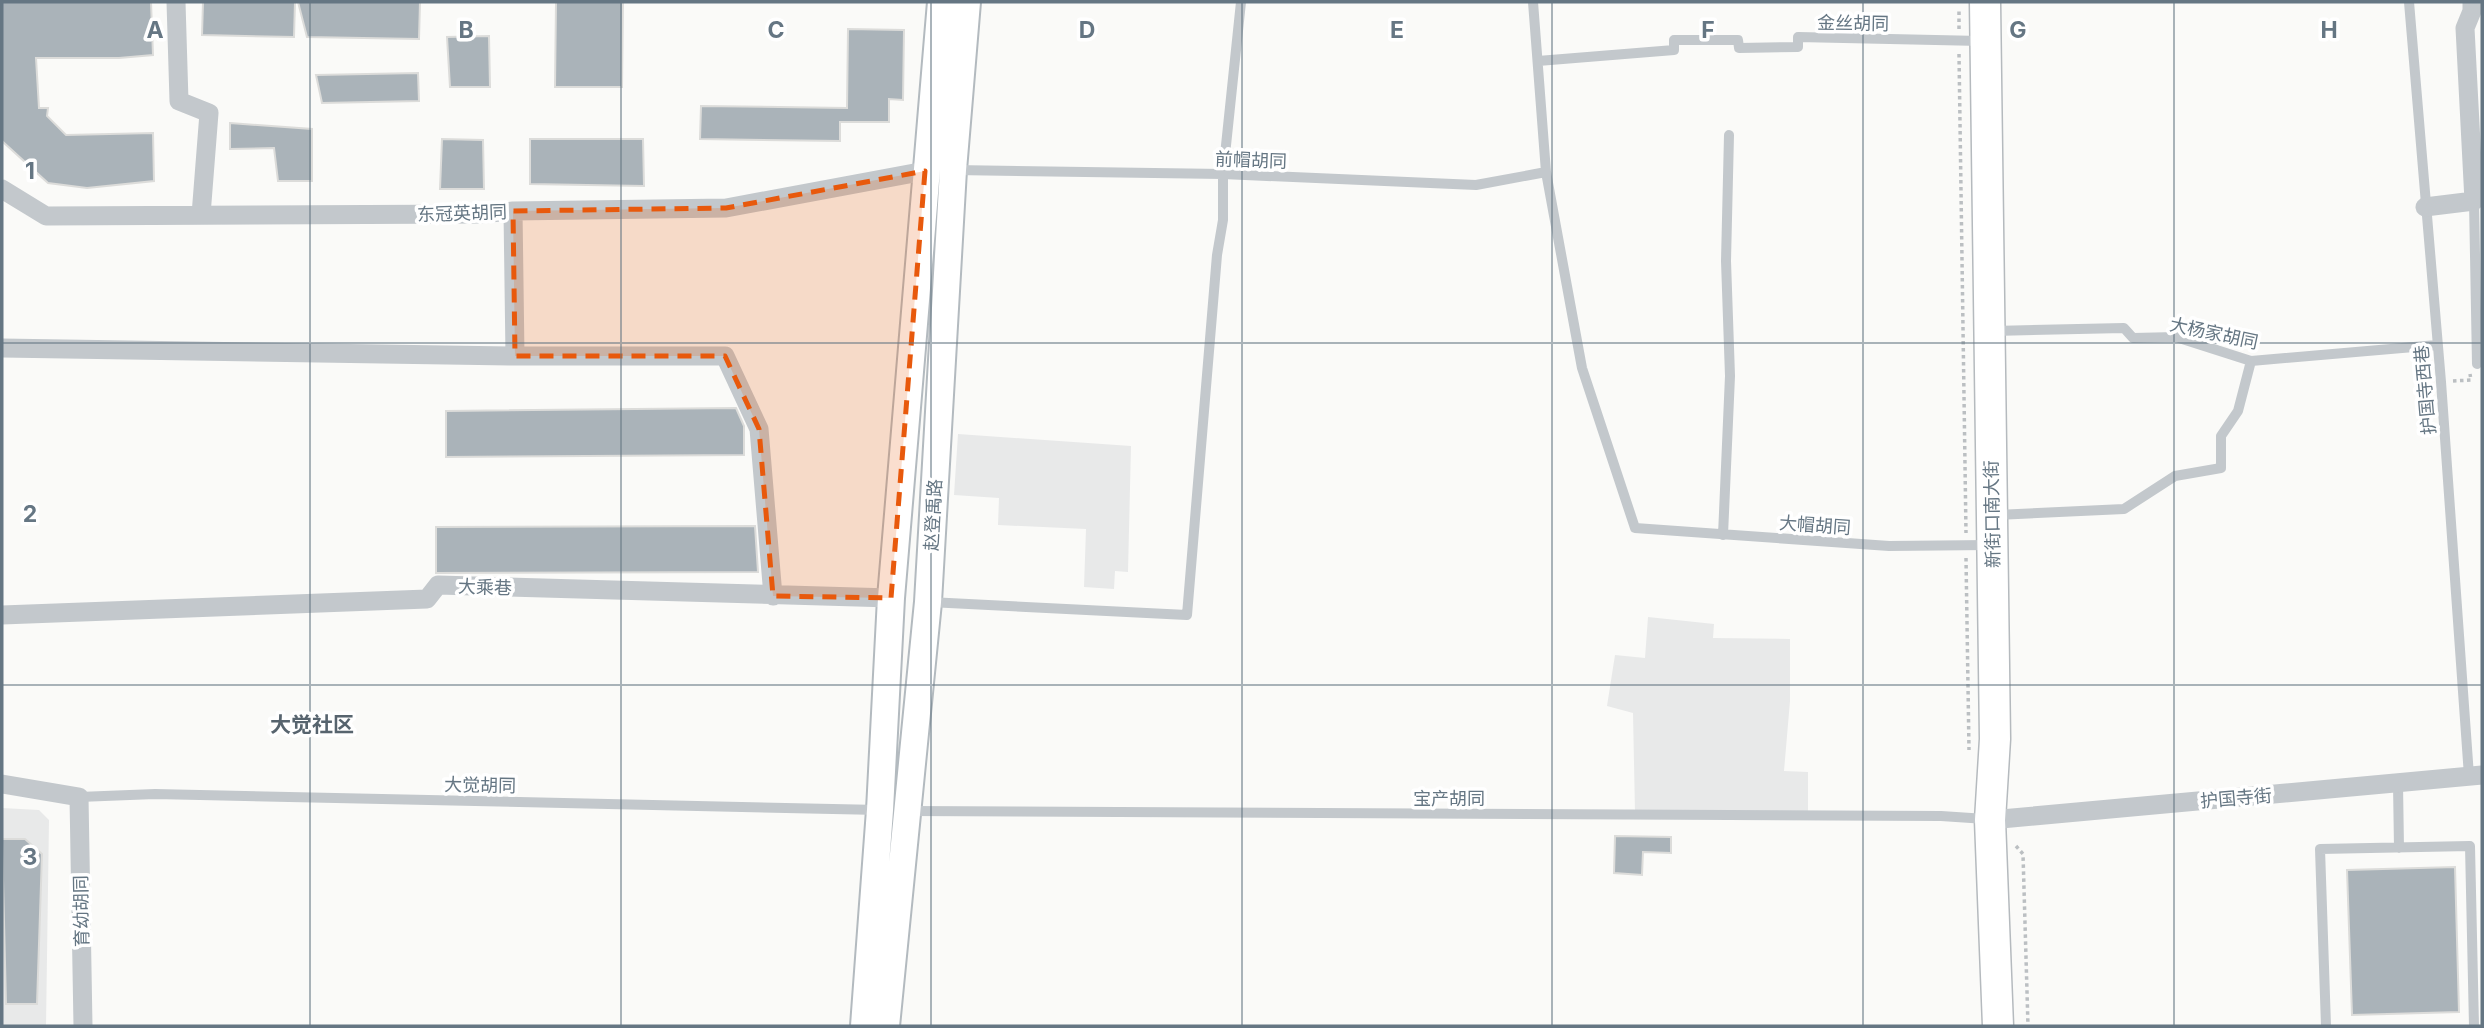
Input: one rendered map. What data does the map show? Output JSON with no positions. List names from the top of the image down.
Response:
{
  "streets": {
    "main road": ["新街口南大街", "赵登禹路"],
    "street": [
      "东冠英胡同",
      "大乘巷",
      "护国寺街",
      "育幼胡同"
    ],
    "lane": [
      "金丝胡同",
      "前帽胡同",
      "大杨家胡同",
      "护国寺西巷",
      "大帽胡同",
      "大觉胡同",
      "宝产胡同"
    ]
  },
  "crossings": [
    ["金丝胡同", "新街口南大街"],
    ["前帽胡同", "东冠英胡同"],
    ["前帽胡同", "赵登禹路"],
    ["前帽胡同", "大帽胡同"],
    ["东冠英胡同", "赵登禹路"],
    ["大杨家胡同", "护国寺西巷"],
    ["大杨家胡同", "新街口南大街"],
    ["护国寺西巷", "护国寺街"],
    ["新街口南大街", "大帽胡同"],
    ["新街口南大街", "宝产胡同"],
    ["新街口南大街", "护国寺街"],
    ["赵登禹路", "大乘巷"],
    ["赵登禹路", "大觉胡同"],
    ["赵登禹路", "宝产胡同"],
    ["大觉胡同", "育幼胡同"],
    ["宝产胡同", "护国寺街"]
  ],
  "districts": ["大觉社区"],
  "grid": {
    "columns": [
      "A",
      "B",
      "C",
      "D",
      "E",
      "F",
      "G",
      "H"
    ],
    "rows": ["1", "2", "3"]
  }
}
